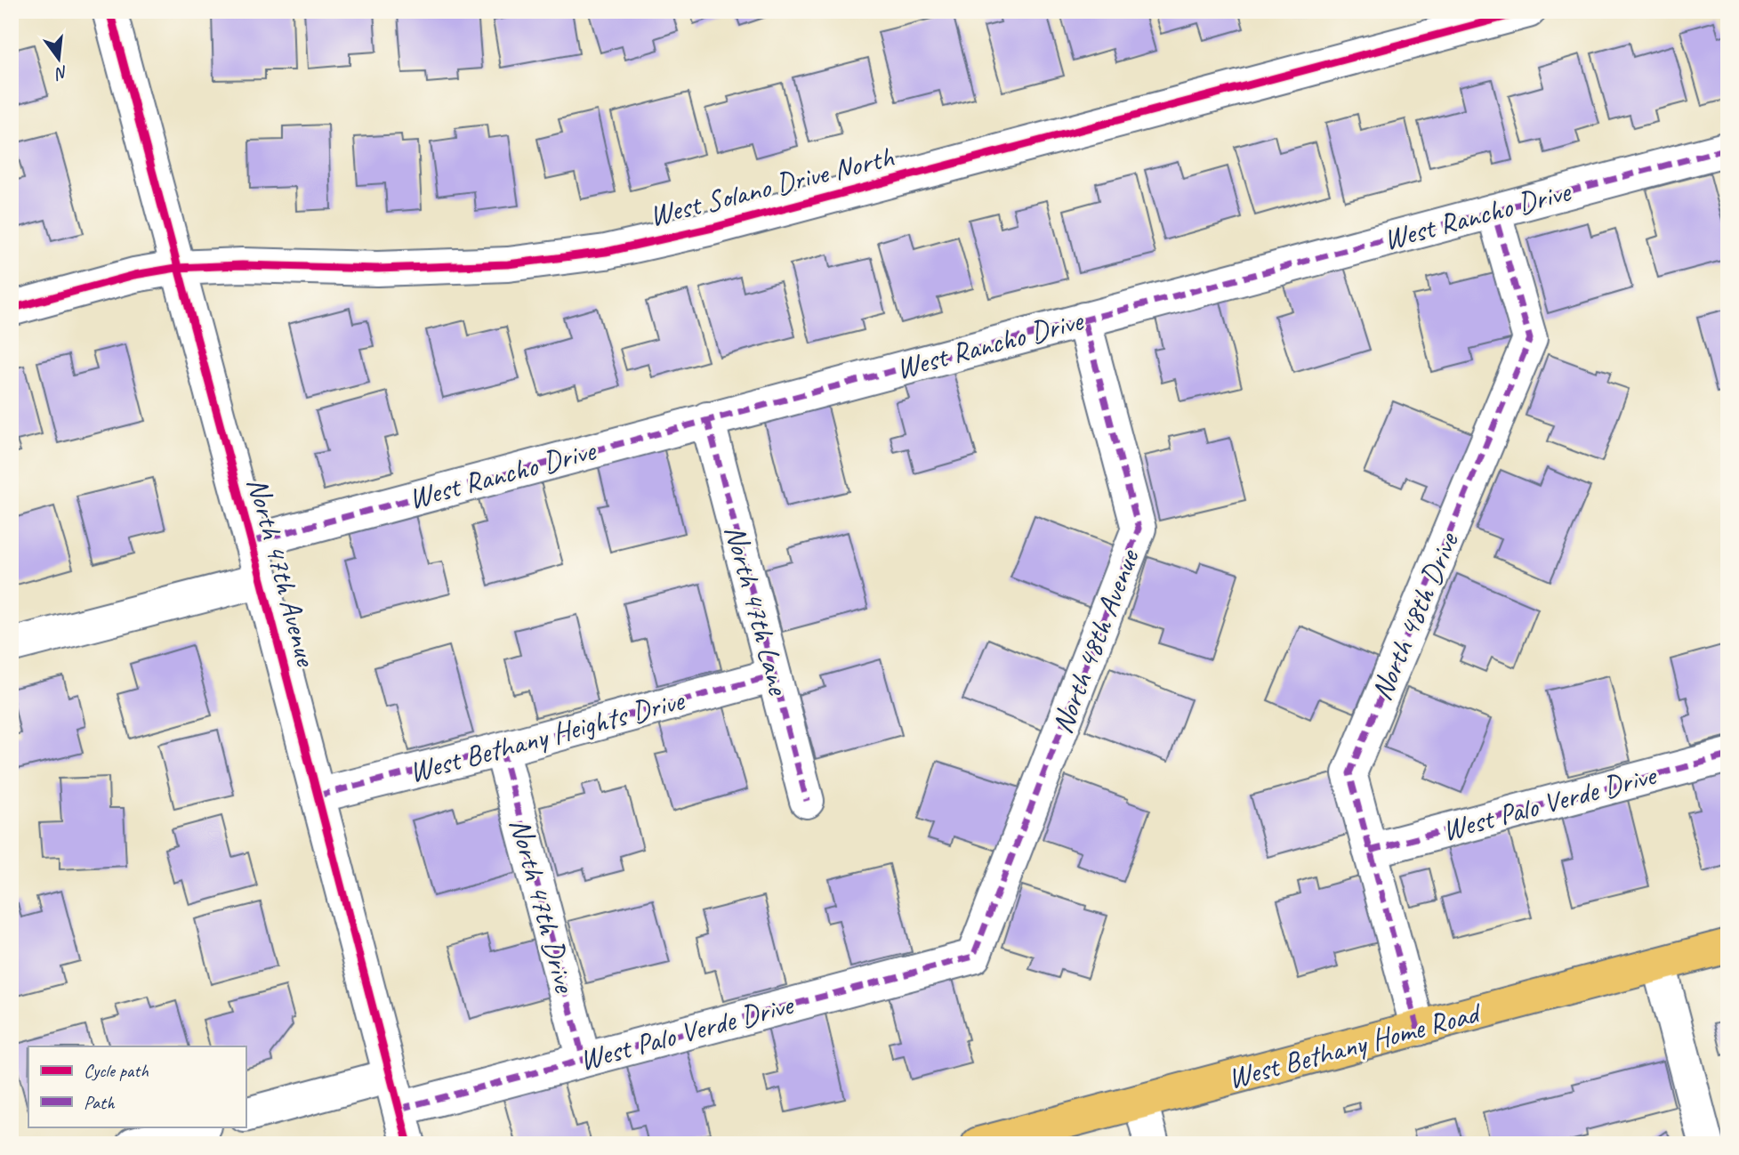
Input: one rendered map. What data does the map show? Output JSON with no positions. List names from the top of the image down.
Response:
{
  "streets": {
    "main road": ["West Bethany Home Road"],
    "street": [
      "West Solano Drive North",
      "West Rancho Drive",
      "North 47th Avenue",
      "North 47th Lane",
      "North 48th Drive",
      "North 48th Avenue",
      "West Bethany Heights Drive",
      "West Palo Verde Drive",
      "North 47th Drive"
    ]
  },
  "crossings": [
    ["West Solano Drive North", "North 47th Avenue"],
    ["West Rancho Drive", "North 47th Avenue"],
    ["West Rancho Drive", "North 47th Lane"],
    ["West Rancho Drive", "North 48th Drive"],
    ["West Rancho Drive", "North 48th Avenue"],
    ["North 47th Avenue", "West Bethany Heights Drive"],
    ["North 47th Avenue", "West Palo Verde Drive"],
    ["North 47th Lane", "West Bethany Heights Drive"],
    ["North 48th Drive", "West Palo Verde Drive"],
    ["North 48th Drive", "West Bethany Home Road"],
    ["North 48th Avenue", "West Palo Verde Drive"],
    ["West Bethany Heights Drive", "North 47th Drive"],
    ["West Palo Verde Drive", "North 47th Drive"]
  ],
  "legend": ["Cycle path", "Path"],
  "north": "bottom"
}
